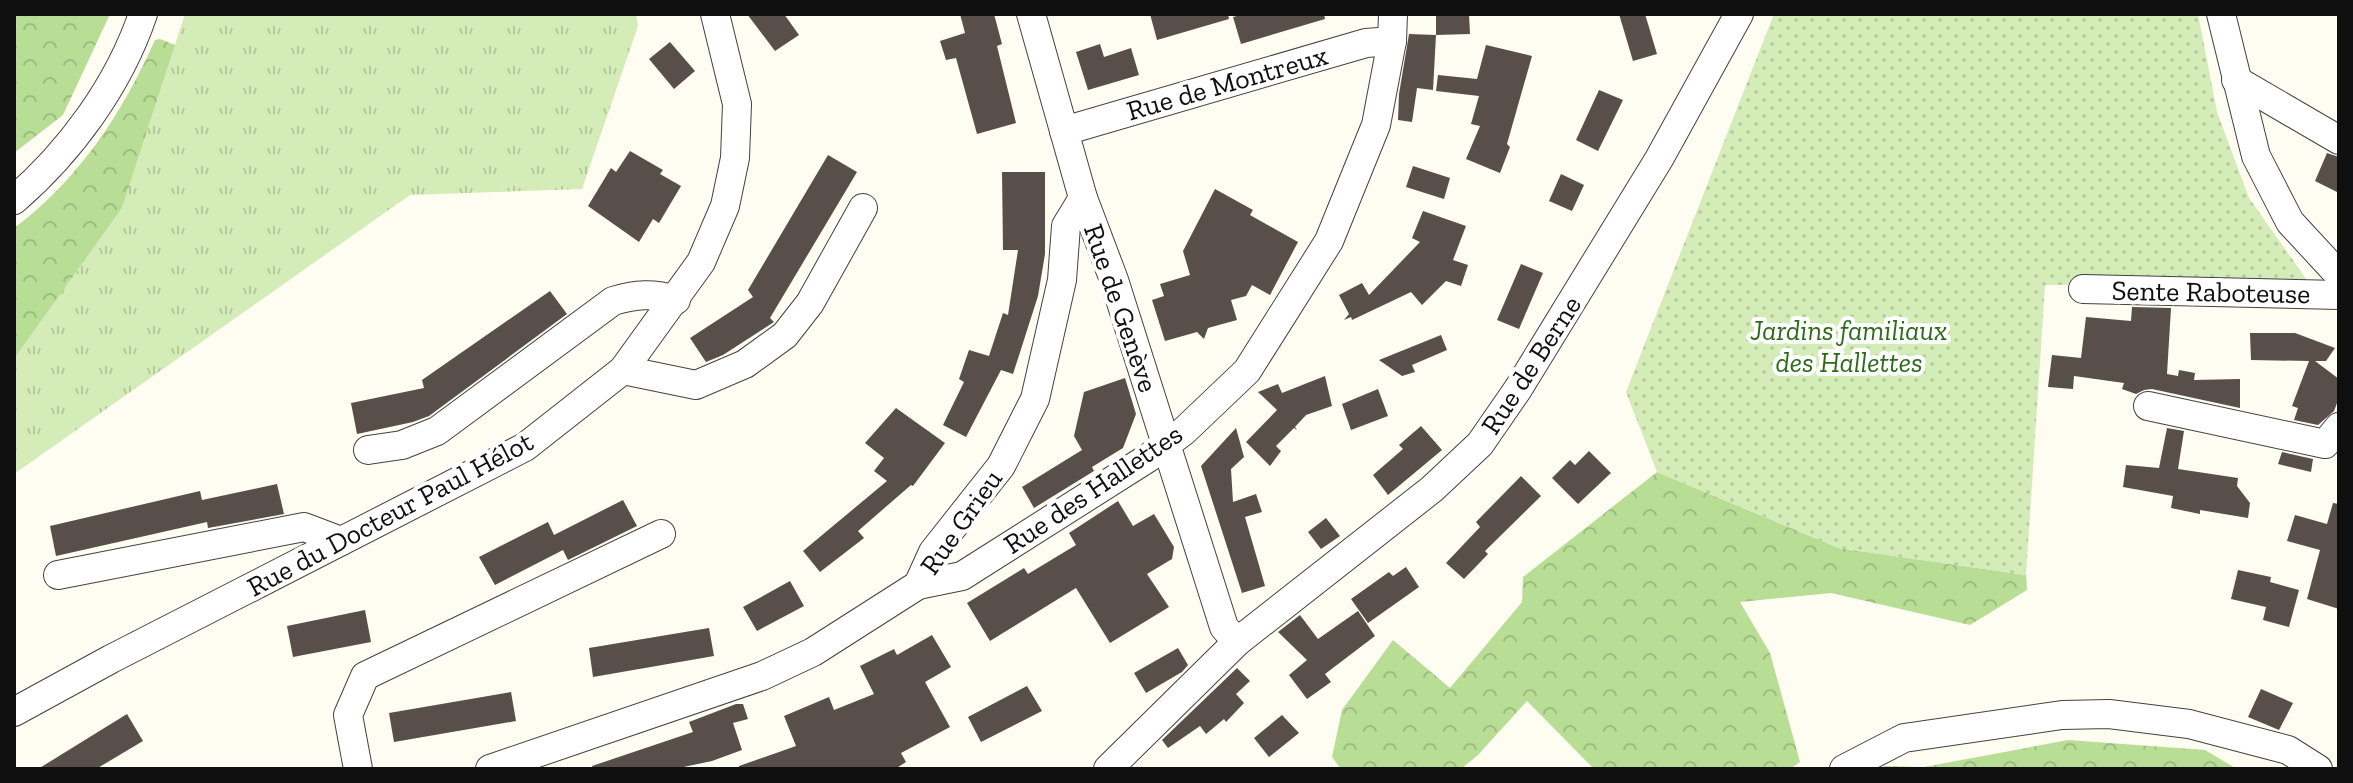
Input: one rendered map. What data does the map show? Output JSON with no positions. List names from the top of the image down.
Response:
{
  "streets": {
    "street": [
      "Rue de Montreux",
      "Sente Raboteuse",
      "Rue de Genève",
      "Rue de Berne",
      "Rue des Hallettes",
      "Rue du Docteur Paul Hélot",
      "Rue Grieu"
    ]
  },
  "crossings": [
    ["Rue de Montreux", "Rue des Hallettes"],
    ["Rue de Genève", "Rue de Berne"],
    ["Rue de Genève", "Rue des Hallettes"],
    ["Rue de Genève", "Rue Grieu"],
    ["Rue des Hallettes", "Rue Grieu"]
  ],
  "parks": ["Jardins familiaux des Hallettes"]
}
